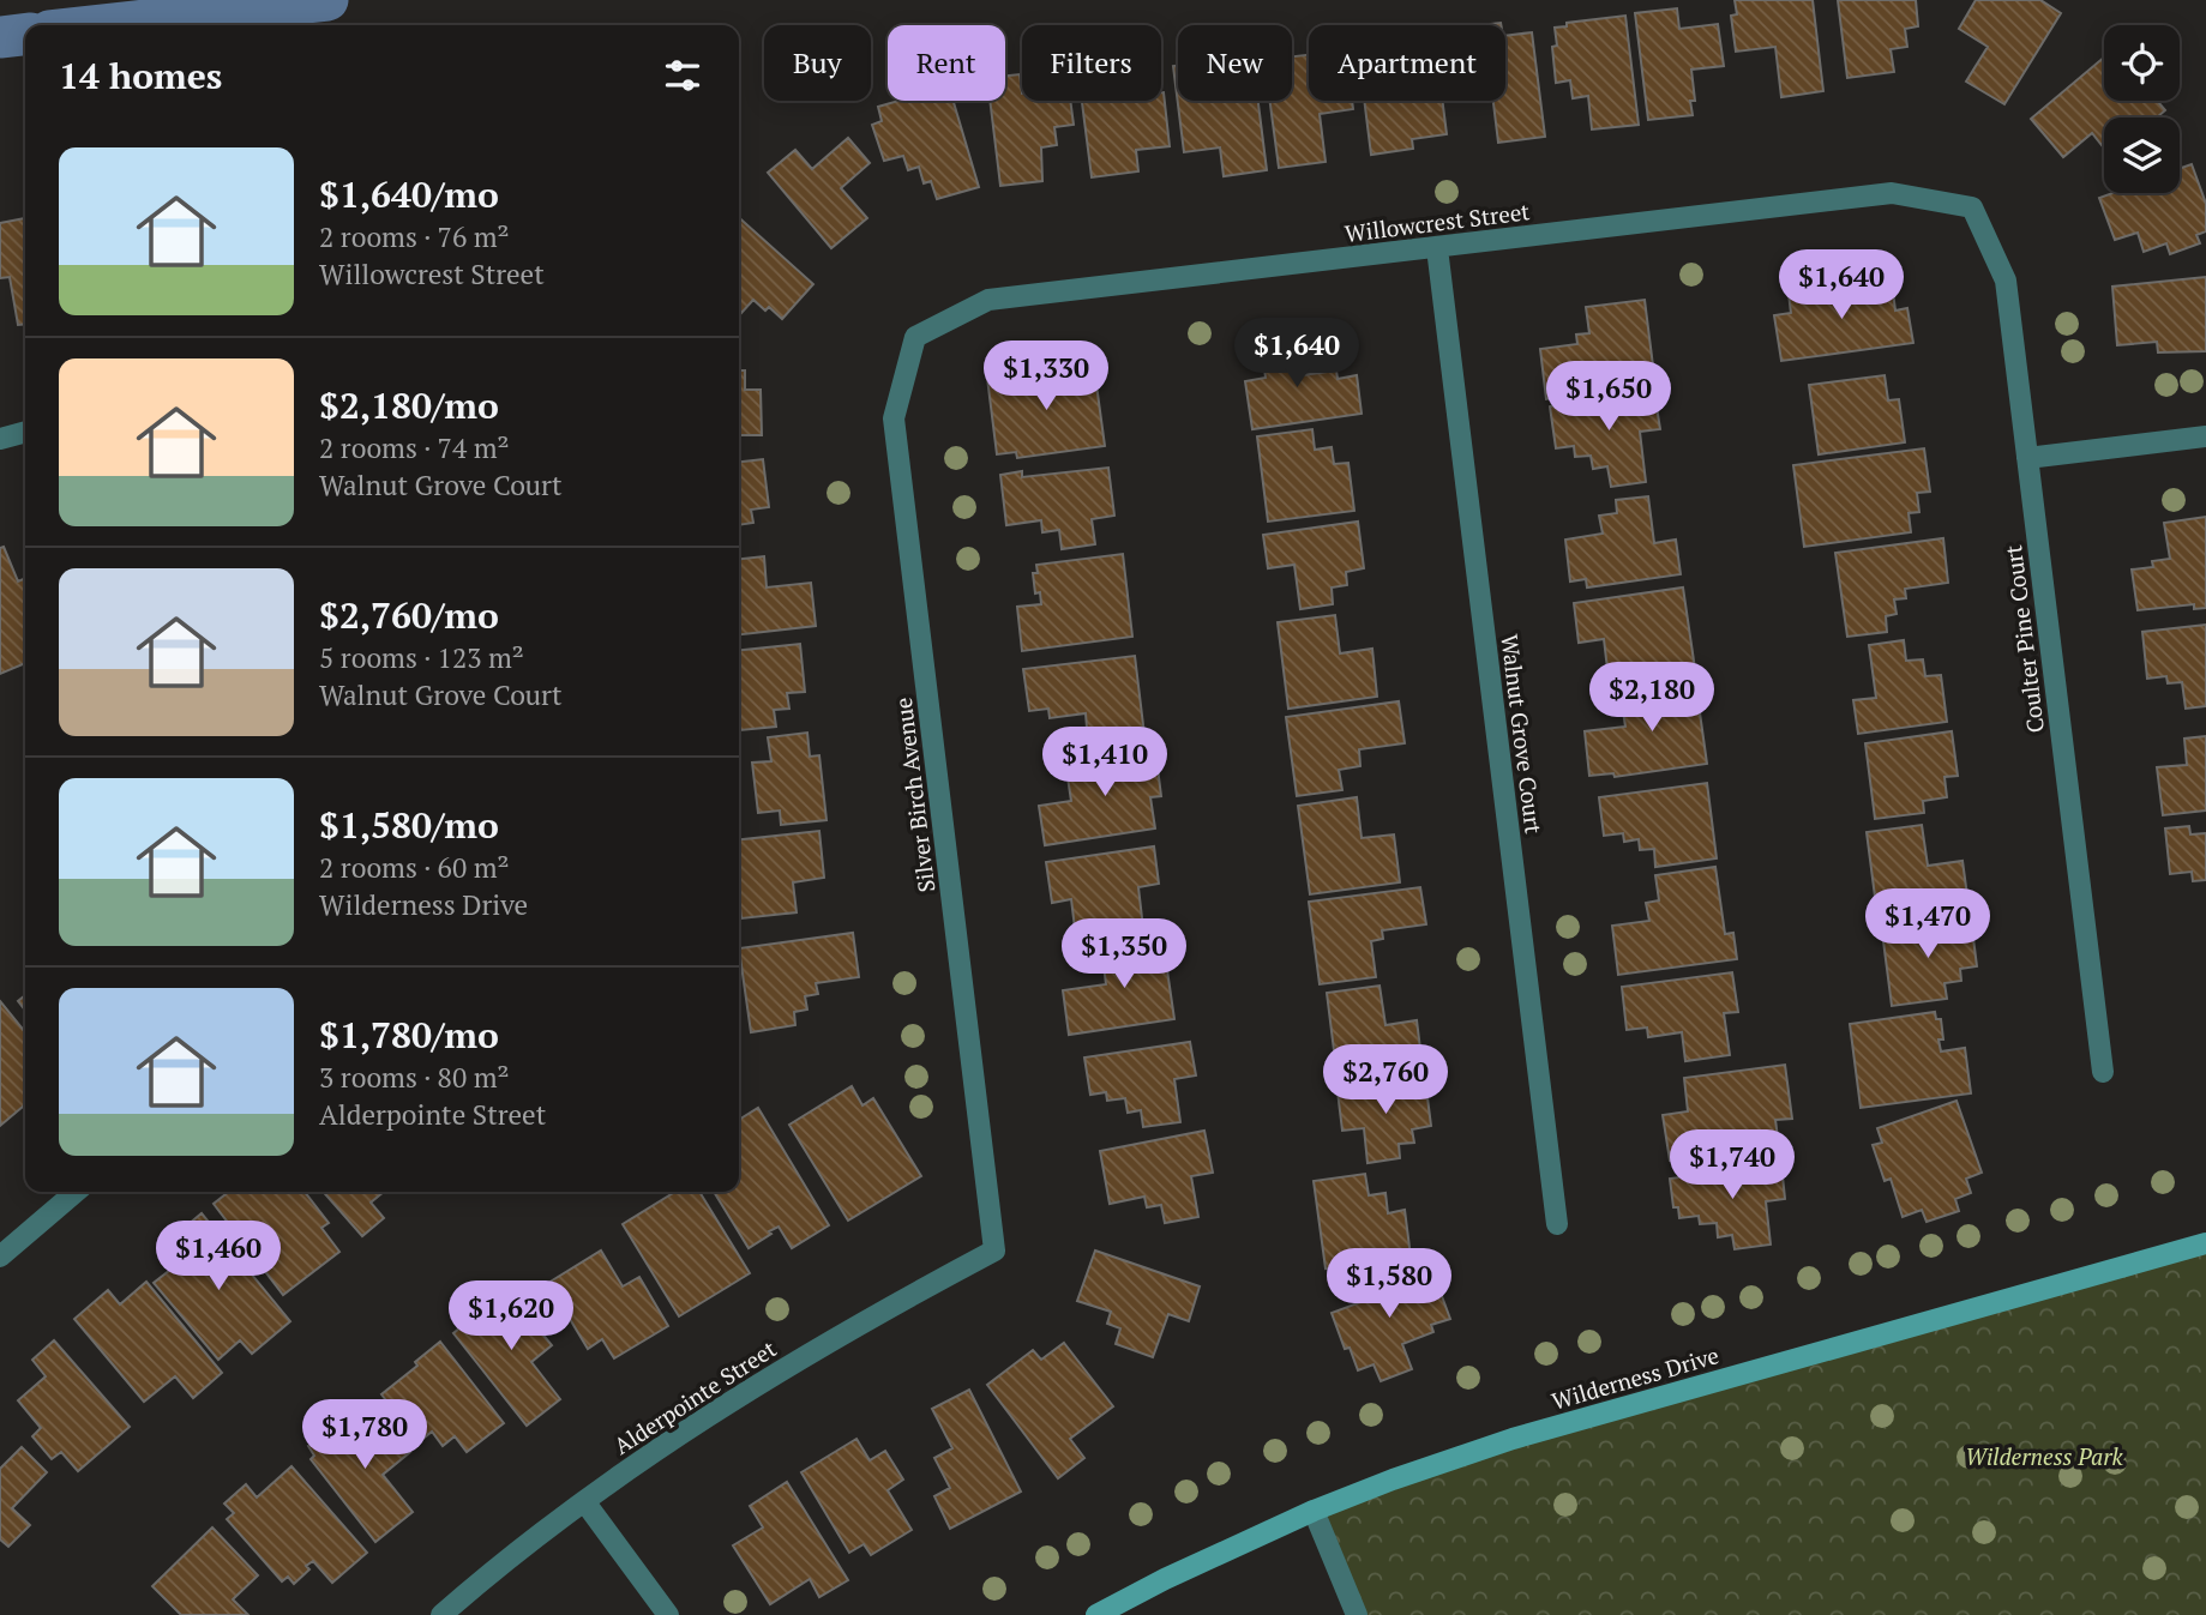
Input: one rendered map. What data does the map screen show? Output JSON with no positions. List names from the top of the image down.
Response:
{
  "streets": {
    "street": [
      "Willowcrest Street",
      "Coulter Pine Court",
      "Walnut Grove Court",
      "Silver Birch Avenue",
      "Wilderness Drive",
      "Alderpointe Street"
    ]
  },
  "crossings": [
    ["Willowcrest Street", "Coulter Pine Court"],
    ["Willowcrest Street", "Walnut Grove Court"],
    ["Willowcrest Street", "Silver Birch Avenue"],
    ["Silver Birch Avenue", "Alderpointe Street"]
  ],
  "parks": ["Wilderness Park"],
  "page": {
    "chip": [
      "Buy",
      "Rent",
      "Filters",
      "New",
      "Apartment"
    ],
    "heading": "14 homes",
    "list": [
      {
        "name": "$1,640/mo",
        "note": "2 rooms · 76 m² · Willowcrest Street"
      },
      {
        "name": "$2,180/mo",
        "note": "2 rooms · 74 m² · Walnut Grove Court"
      },
      {
        "name": "$2,760/mo",
        "note": "5 rooms · 123 m² · Walnut Grove Court"
      },
      {
        "name": "$1,580/mo",
        "note": "2 rooms · 60 m² · Wilderness Drive"
      },
      {
        "name": "$1,780/mo",
        "note": "3 rooms · 80 m² · Alderpointe Street"
      }
    ],
    "price": [
      "$1,640",
      "$1,640",
      "$1,330",
      "$1,650",
      "$2,180",
      "$1,410",
      "$1,470",
      "$1,350",
      "$2,760",
      "$1,740",
      "$1,460",
      "$1,580",
      "$1,620",
      "$1,780"
    ]
  }
}
